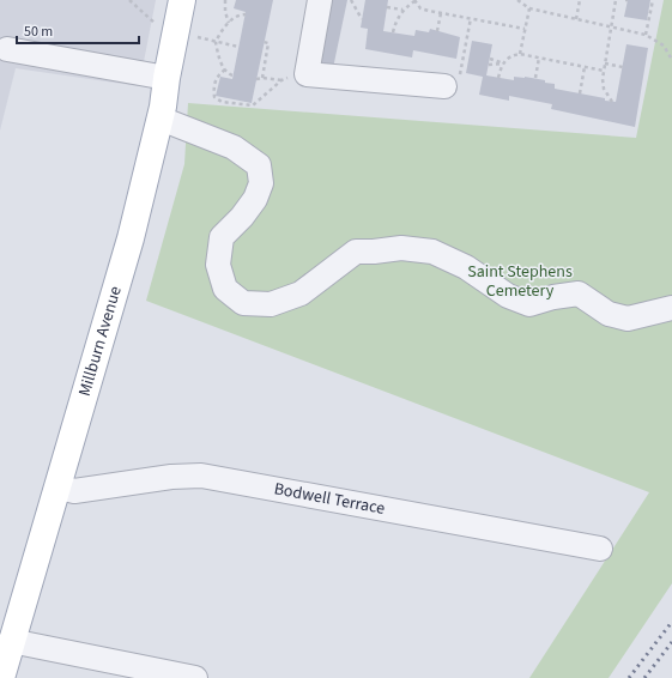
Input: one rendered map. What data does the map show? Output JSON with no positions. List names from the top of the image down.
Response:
{
  "streets": {
    "main road": ["Millburn Avenue"],
    "street": ["Bodwell Terrace"]
  },
  "crossings": [
    ["Millburn Avenue", "Bodwell Terrace"]
  ],
  "parks": ["Saint Stephens Cemetery"],
  "scale_bar": "50 m"
}
